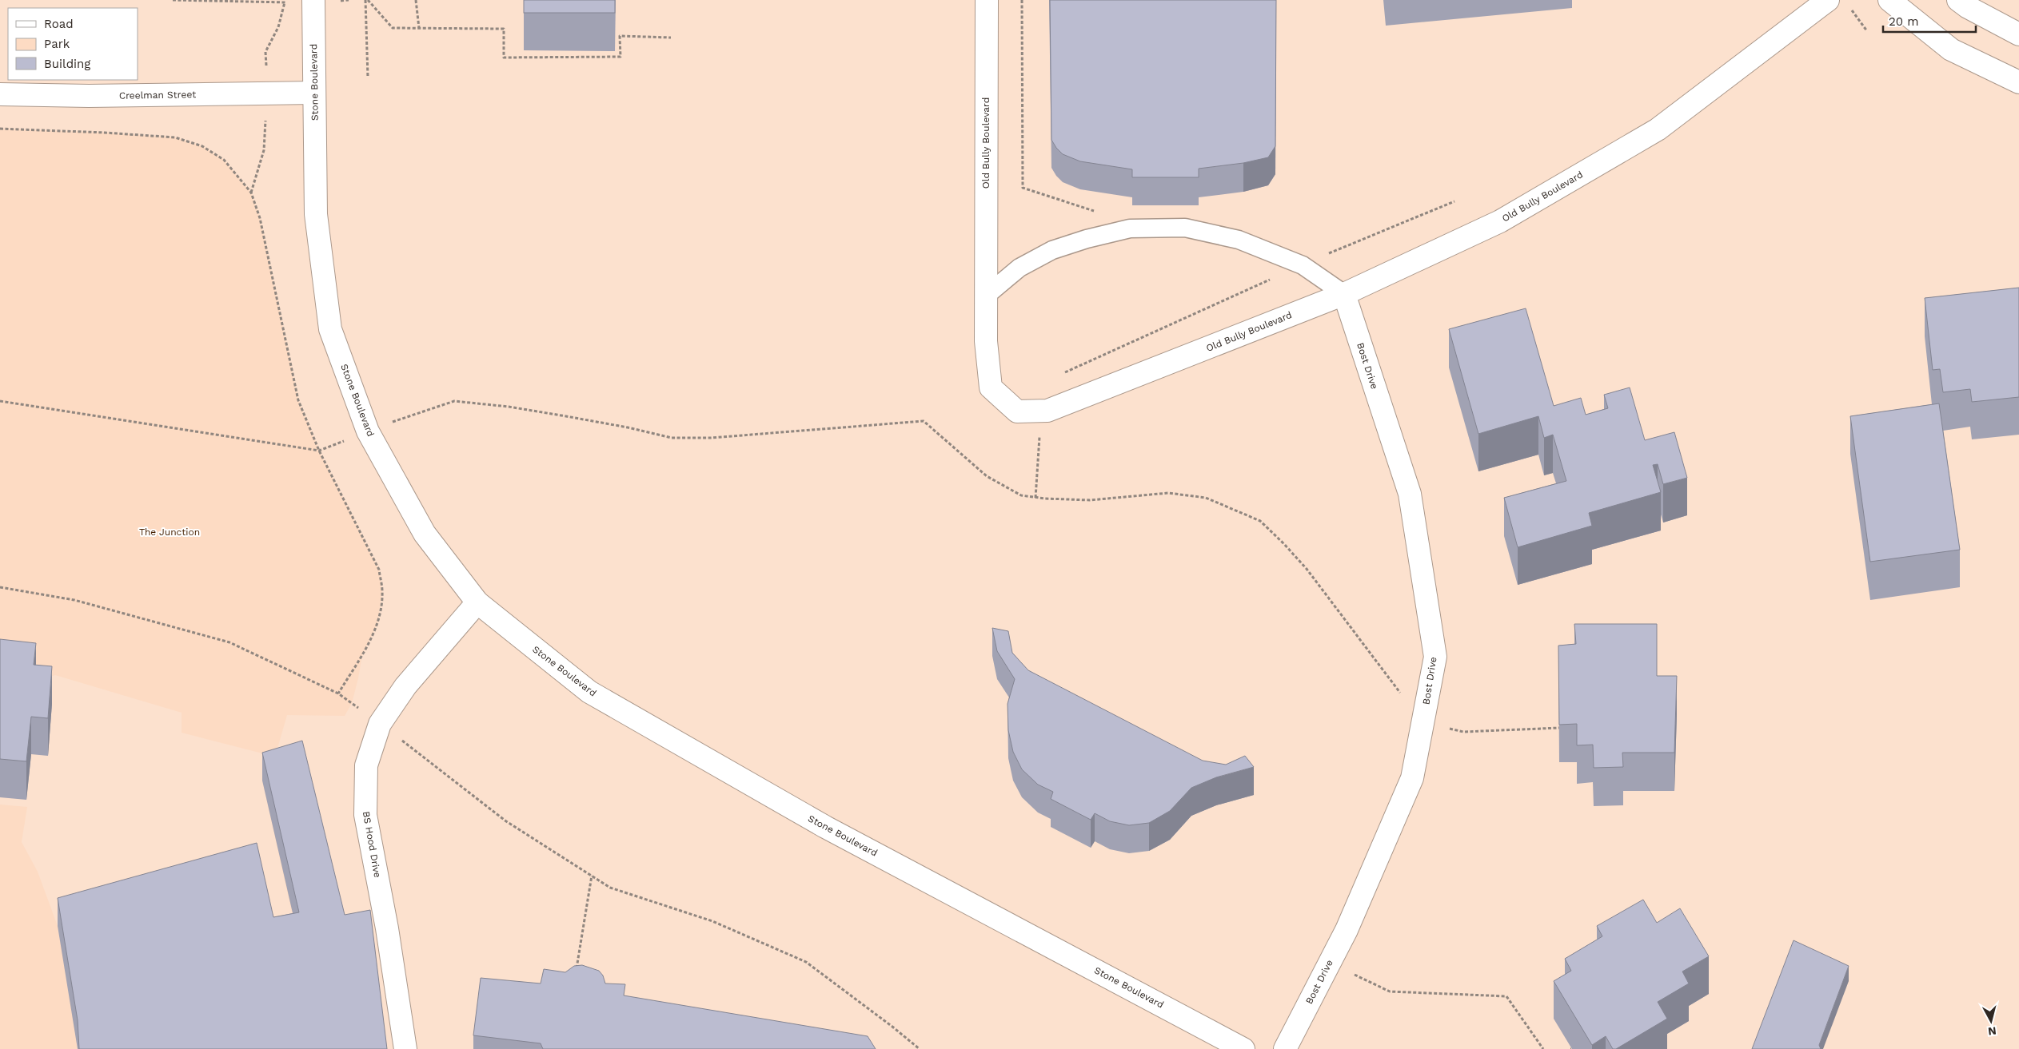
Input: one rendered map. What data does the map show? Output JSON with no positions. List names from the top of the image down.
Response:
{
  "streets": {
    "street": [
      "Stone Boulevard",
      "Creelman Street",
      "Old Bully Boulevard",
      "Bost Drive",
      "BS Hood Drive"
    ]
  },
  "crossings": [
    ["Stone Boulevard", "Creelman Street"],
    ["Stone Boulevard", "BS Hood Drive"],
    ["Old Bully Boulevard", "Bost Drive"]
  ],
  "parks": ["The Junction"],
  "legend": ["Road", "Park", "Building"],
  "scale_bar": "20 m",
  "north": "bottom"
}
